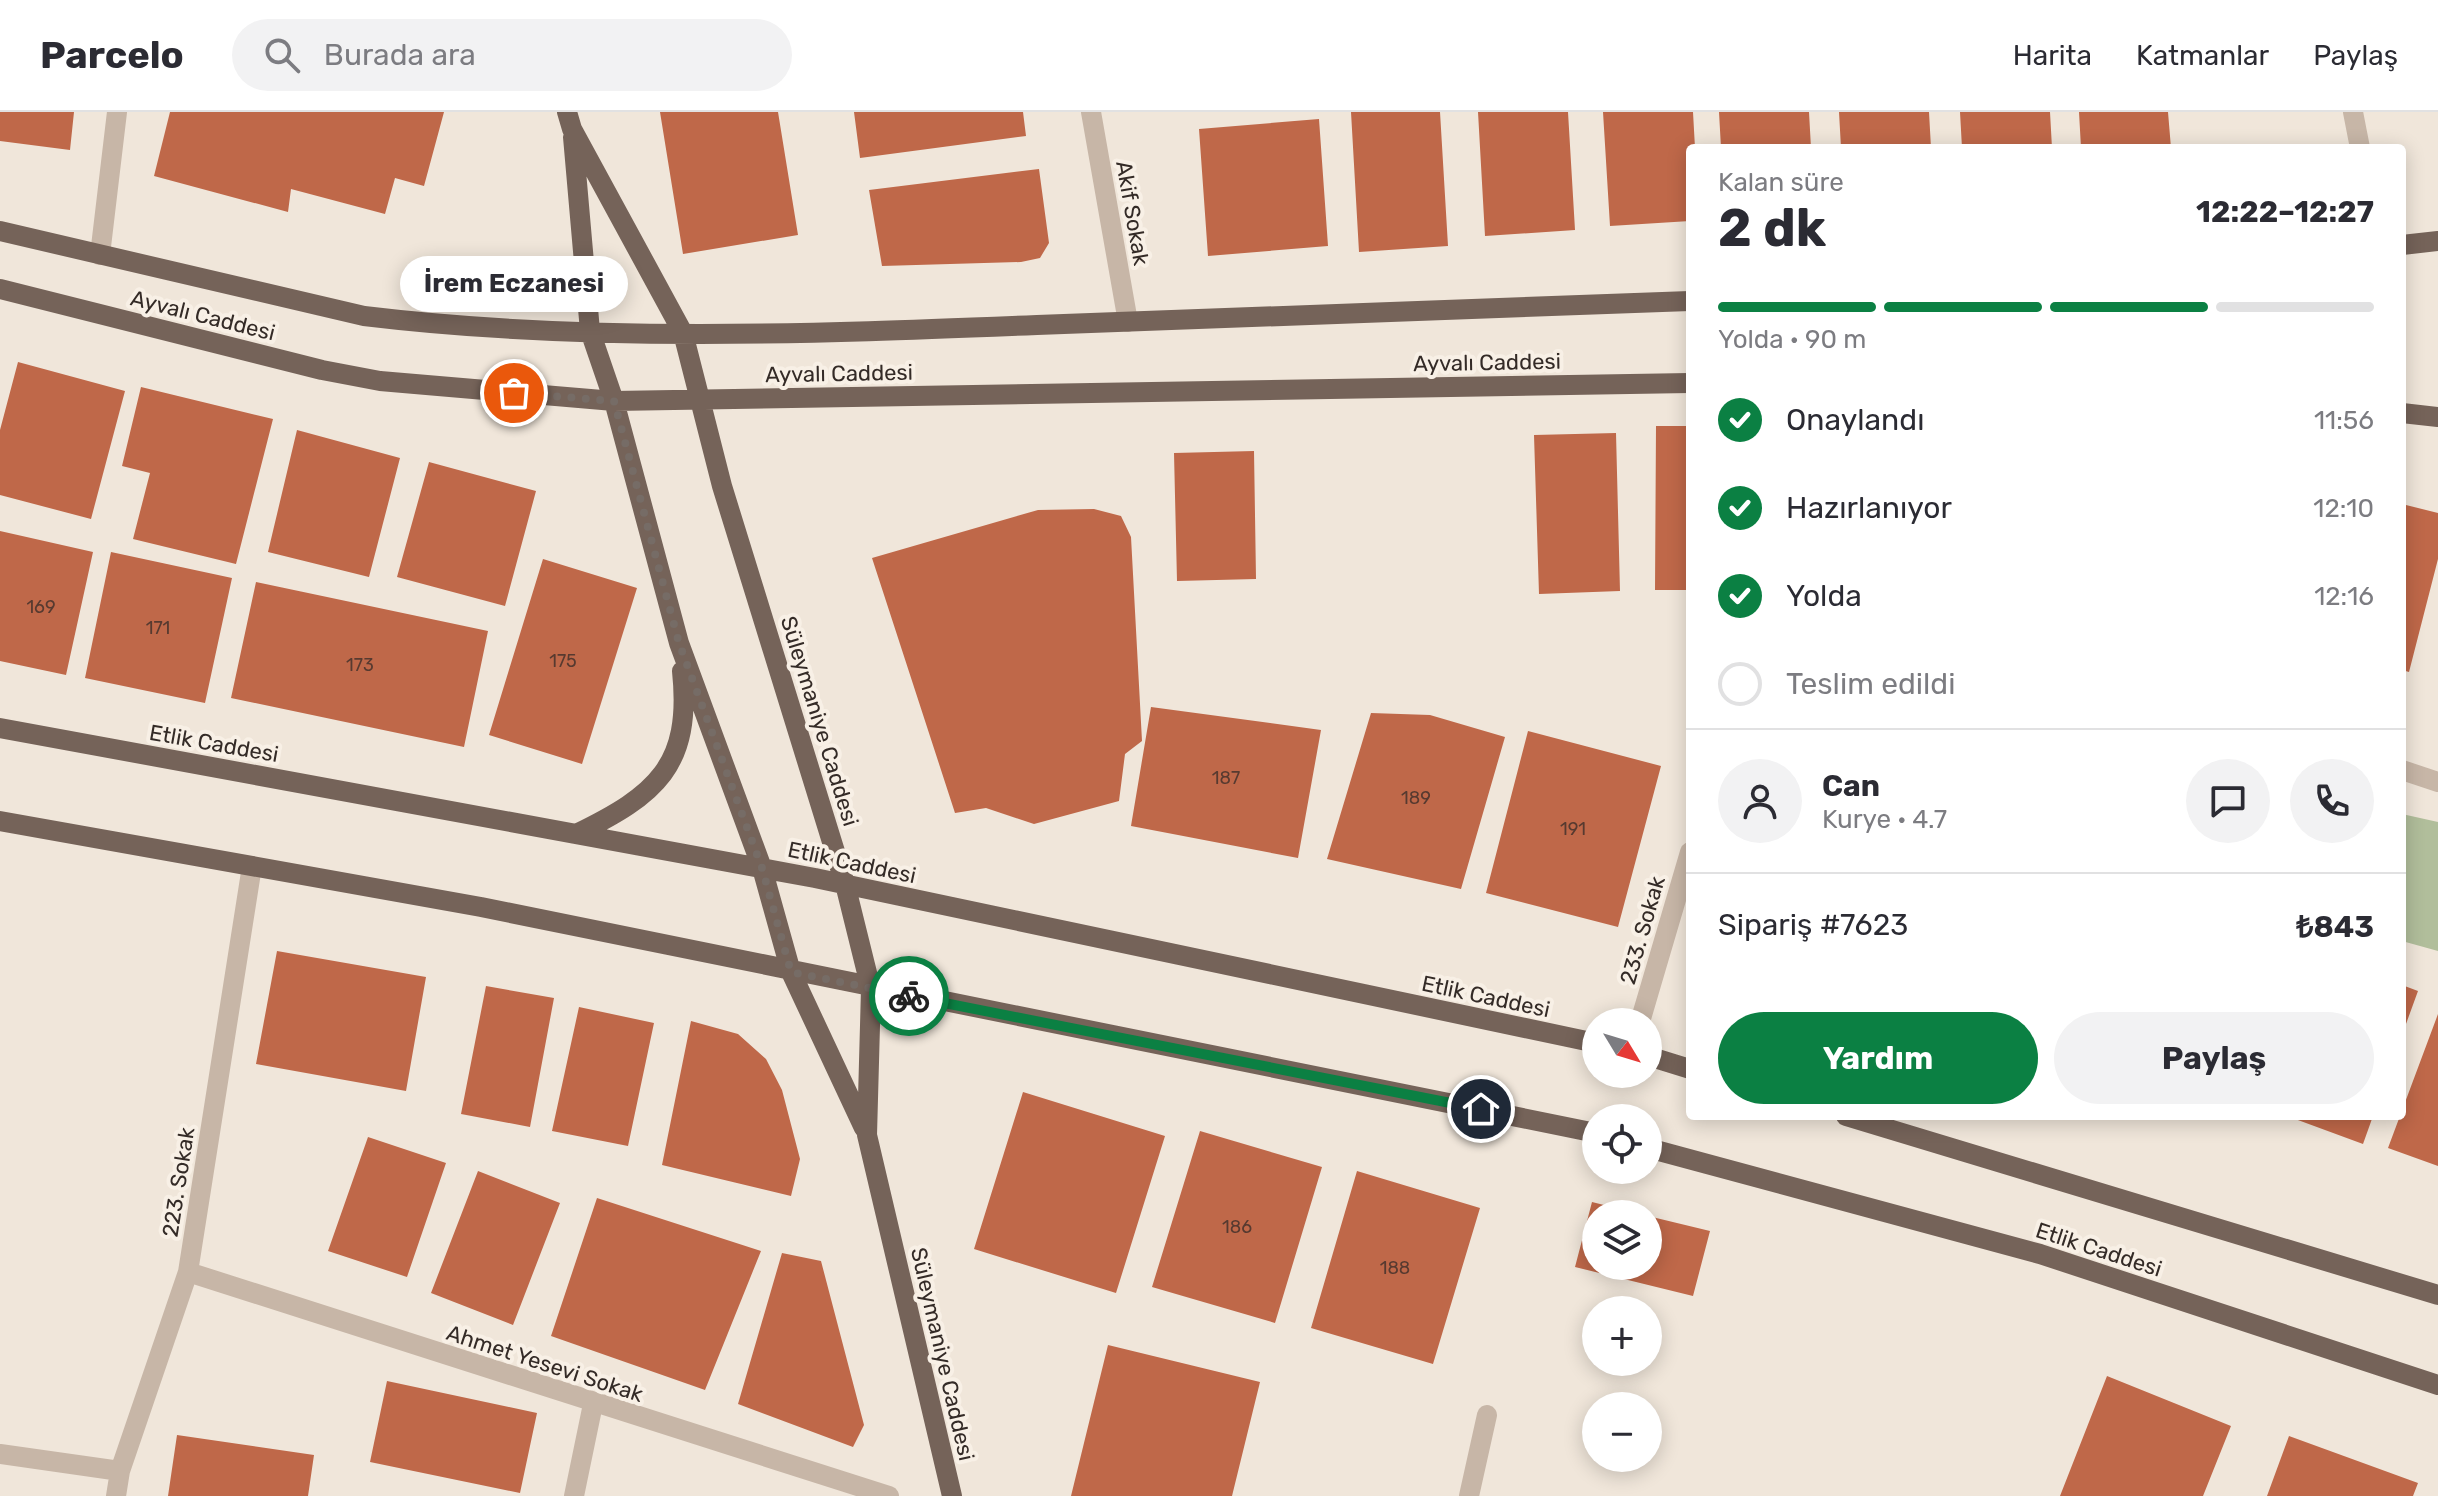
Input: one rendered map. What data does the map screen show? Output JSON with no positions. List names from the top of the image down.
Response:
{
  "streets": {
    "main road": ["Ayvalı Caddesi", "Süleymaniye Caddesi", "Etlik Caddesi"],
    "street": [
      "Akif Sokak",
      "233. Sokak",
      "223. Sokak",
      "Ahmet Yesevi Sokak"
    ]
  },
  "crossings": [
    ["Akif Sokak", "Ayvalı Caddesi"],
    ["Ayvalı Caddesi", "Süleymaniye Caddesi"],
    ["Süleymaniye Caddesi", "Etlik Caddesi"],
    ["223. Sokak", "Ahmet Yesevi Sokak"]
  ],
  "places": ["İrem Eczanesi"],
  "house_numbers": [
    "169",
    "171",
    "175",
    "173",
    "187",
    "189",
    "191",
    "186",
    "188"
  ],
  "north": "bottom right",
  "page": {
    "header": "Parcelo",
    "search": "Burada ara",
    "nav": ["Harita", "Katmanlar", "Paylaş"],
    "heading": ["2 dk", "Kalan süre", "12:22–12:27"],
    "panel": [
      "Can",
      "Kurye · 4.7",
      "Sipariş #7623",
      "₺843"
    ],
    "bubble": "İrem Eczanesi",
    "bar": "Yolda · 90 m",
    "list": [
      ["Onaylandı", "11:56"],
      ["Hazırlanıyor", "12:10"],
      ["Yolda", "12:16"],
      "Teslim edildi"
    ],
    "buttons": ["Yardım", "Paylaş"],
    "map_buttons": ["+", "−"]
  }
}
